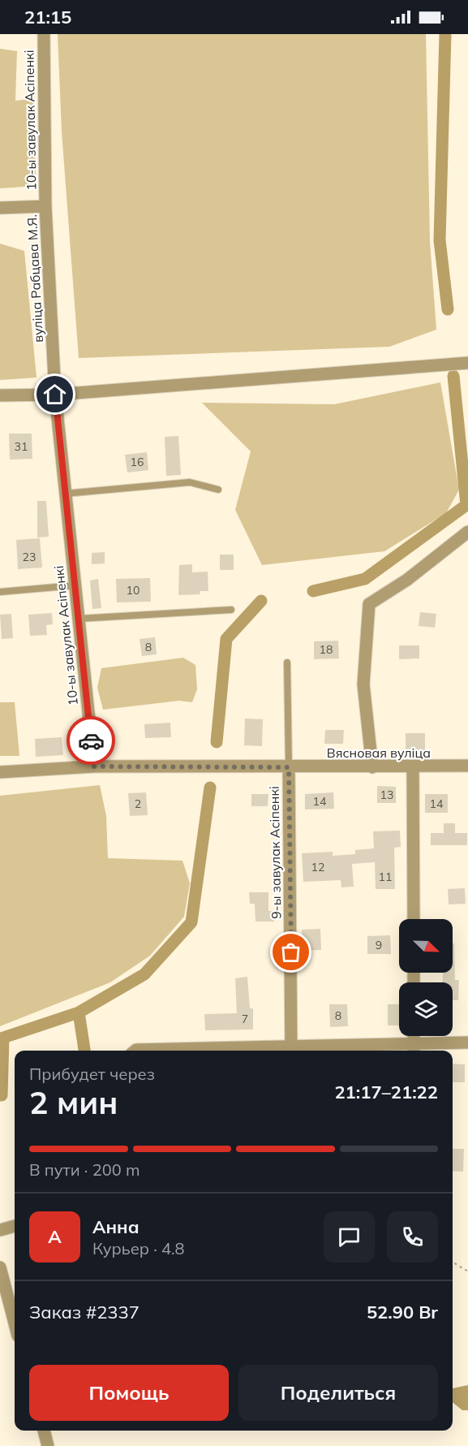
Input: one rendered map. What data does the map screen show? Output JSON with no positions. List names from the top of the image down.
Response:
{
  "streets": {
    "street": [
      "10-ы завулак Асіпенкі",
      "вуліца Рабцава М.Я.",
      "Вясновая вуліца",
      "9-ы завулак Асіпенкі"
    ]
  },
  "crossings": [
    ["10-ы завулак Асіпенкі", "вуліца Рабцава М.Я."],
    ["Вясновая вуліца", "9-ы завулак Асіпенкі"]
  ],
  "house_numbers": [
    "31",
    "16",
    "23",
    "10",
    "8",
    "18",
    "13",
    "14",
    "2",
    "14",
    "12",
    "11",
    "9",
    "8",
    "7"
  ],
  "north": "bottom right",
  "page": {
    "status": "21:15",
    "heading": ["2 мин", "Прибудет через", "21:17–21:22"],
    "panel": [
      "Анна",
      "Курьер · 4.8",
      "Заказ #2337",
      "52.90 Br"
    ],
    "bar": "В пути · 200 m",
    "round": "А",
    "buttons": ["Помощь", "Поделиться"]
  }
}
